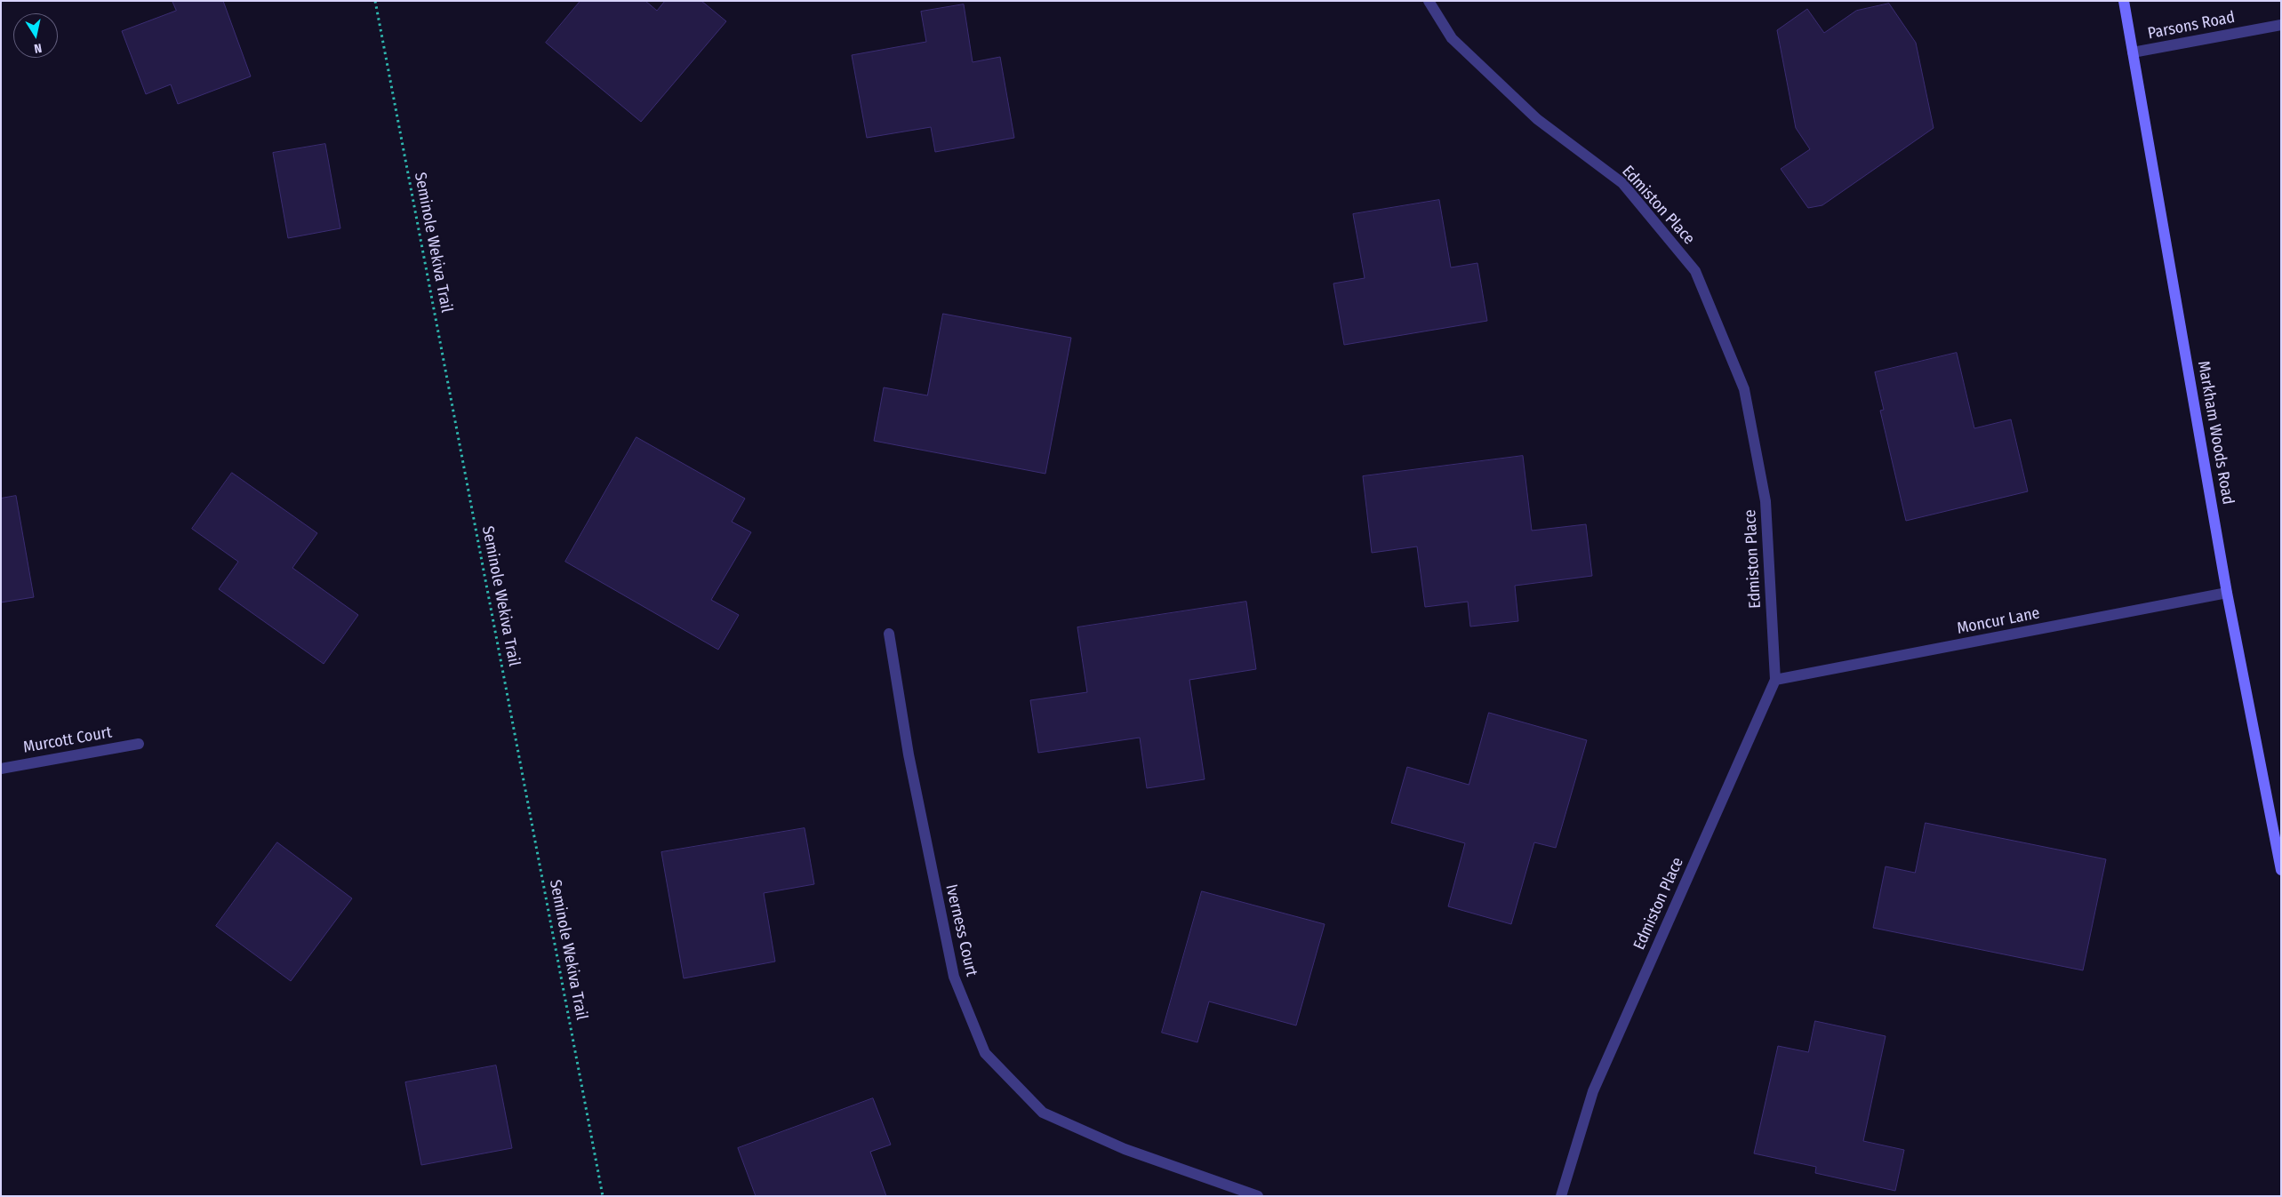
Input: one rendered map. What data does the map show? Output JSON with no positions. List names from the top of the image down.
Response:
{
  "streets": {
    "main road": ["Markham Woods Road"],
    "street": [
      "Parsons Road",
      "Edmiston Place",
      "Moncur Lane",
      "Murcott Court",
      "Iverness Court"
    ],
    "path": ["Seminole Wekiva Trail"]
  },
  "crossings": [
    ["Parsons Road", "Markham Woods Road"],
    ["Edmiston Place", "Moncur Lane"],
    ["Markham Woods Road", "Moncur Lane"]
  ],
  "north": "bottom"
}
